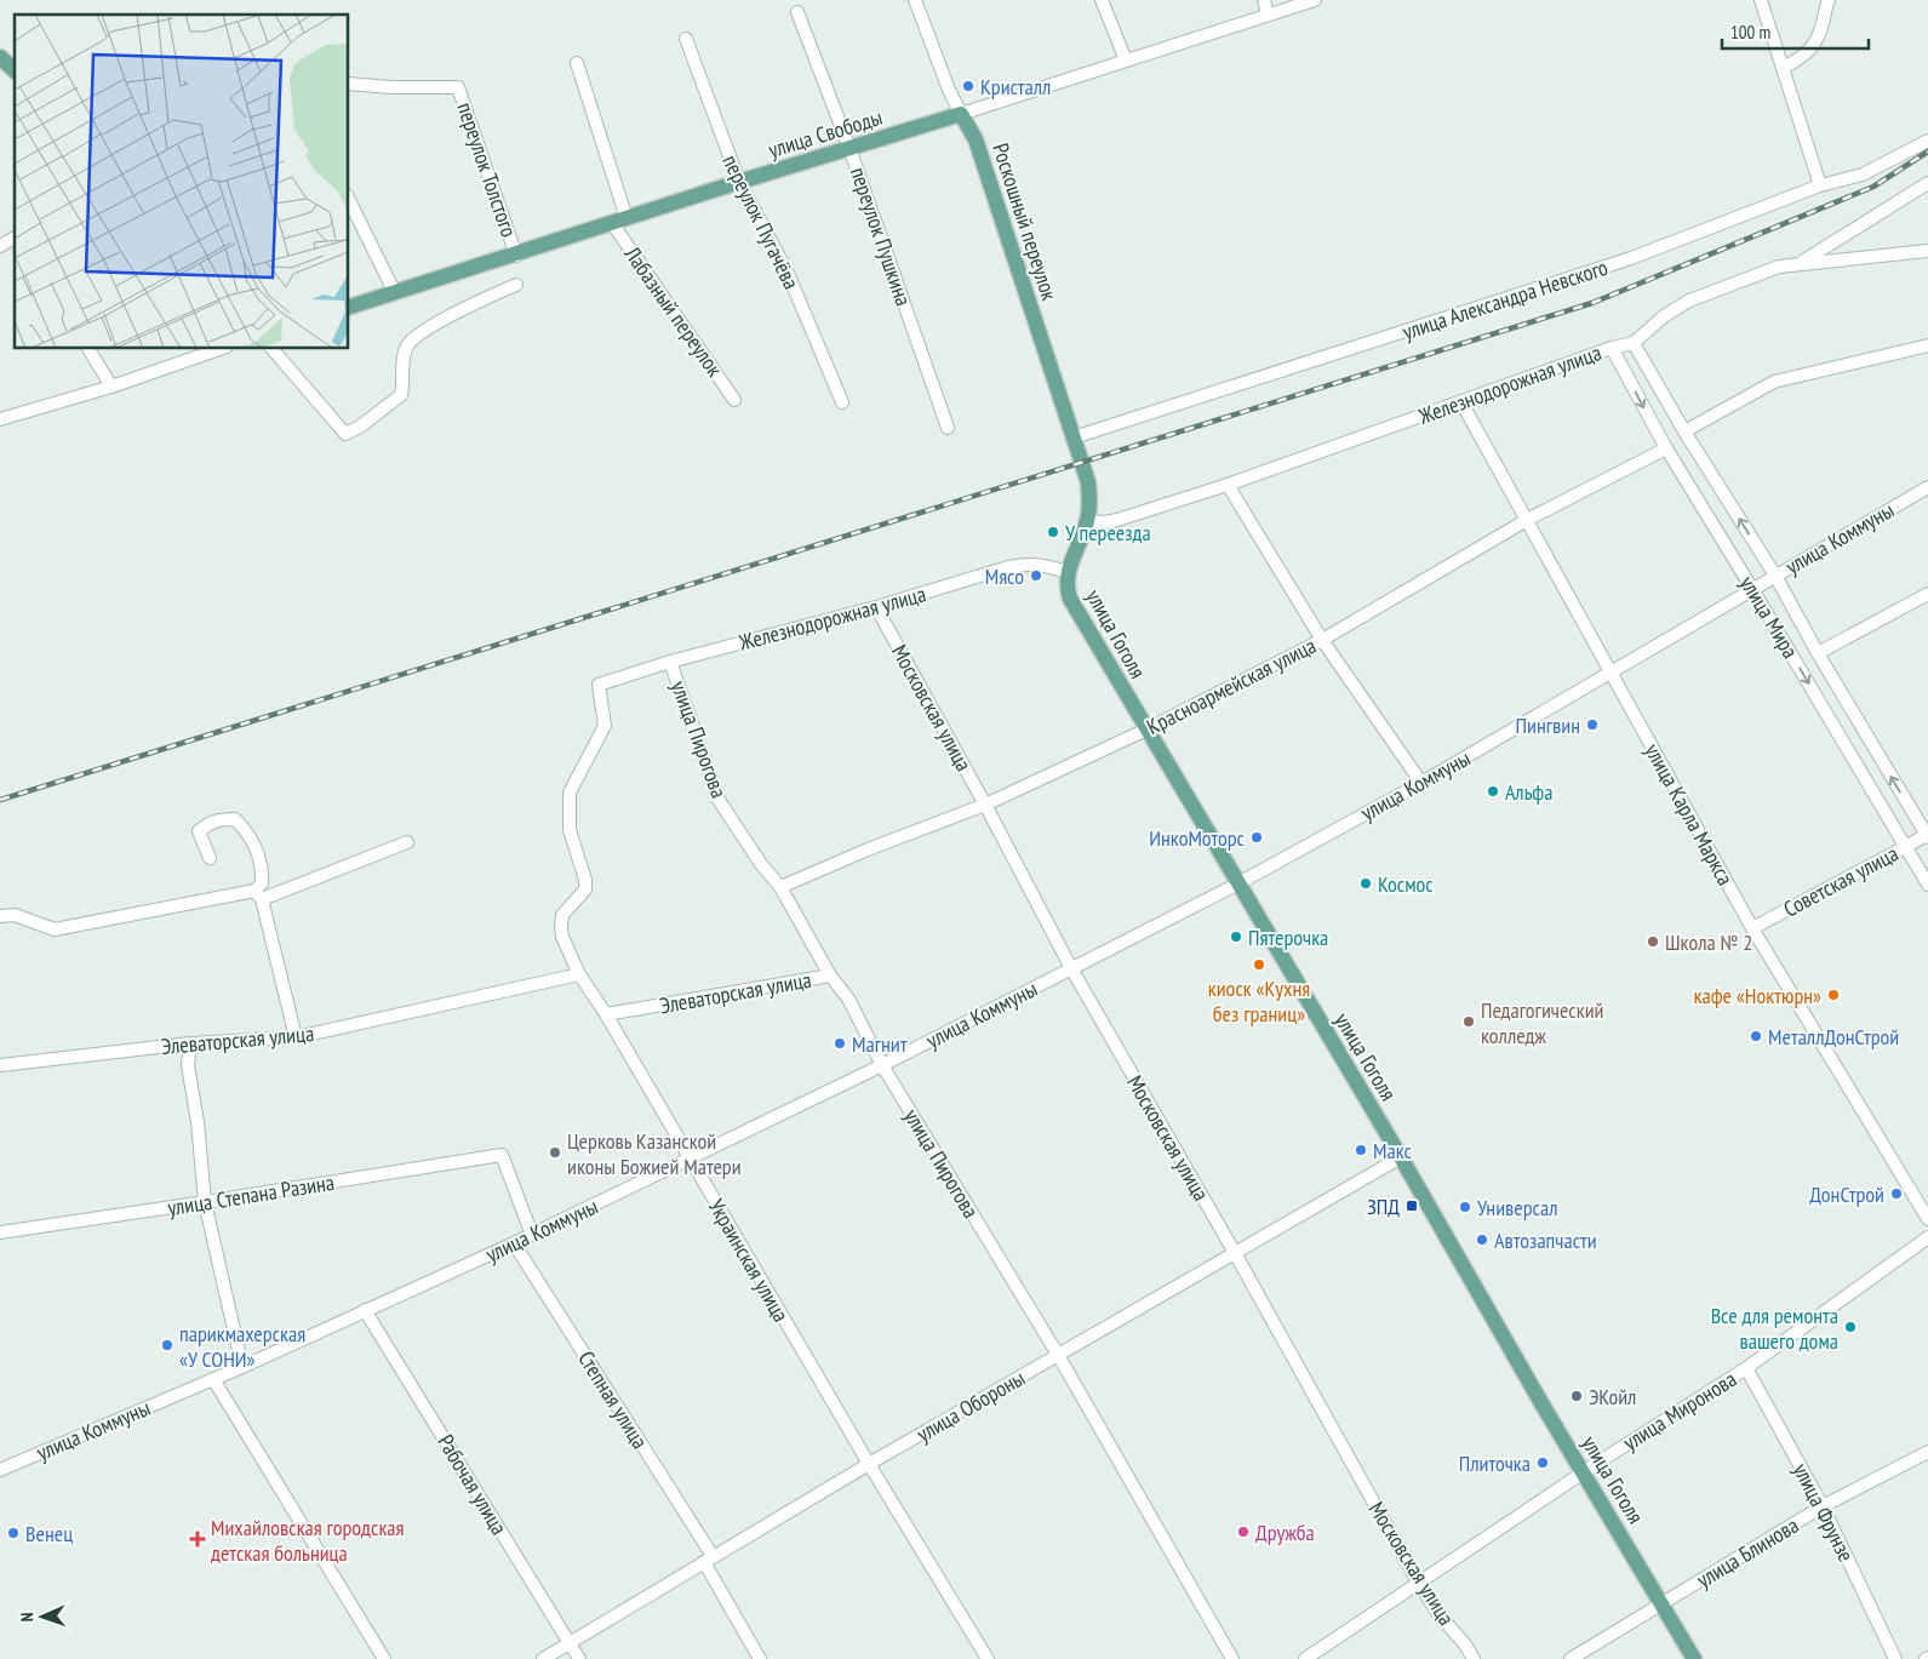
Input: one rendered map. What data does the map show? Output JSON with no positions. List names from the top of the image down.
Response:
{
  "streets": {
    "main road": ["улица Свободы", "Роскошный переулок", "улица Гоголя"],
    "street": [
      "переулок Толстого",
      "переулок Пугачёва",
      "переулок Пушкина",
      "улица Александра Невского",
      "Лабазный переулок",
      "Железнодорожная улица",
      "улица Коммуны",
      "улица Мира",
      "Красноармейская улица",
      "Московская улица",
      "улица Пирогова",
      "улица Карла Маркса",
      "Советская улица",
      "Элеваторская улица",
      "улица Степана Разина",
      "Украинская улица",
      "Степная улица",
      "улица Обороны",
      "улица Миронова",
      "Рабочая улица",
      "улица Фрунзе",
      "улица Блинова"
    ]
  },
  "crossings": [
    ["улица Свободы", "переулок Толстого"],
    ["улица Свободы", "переулок Пугачёва"],
    ["улица Свободы", "Роскошный переулок"],
    ["улица Свободы", "переулок Пушкина"],
    ["улица Свободы", "Лабазный переулок"],
    ["Роскошный переулок", "улица Александра Невского"],
    ["Роскошный переулок", "улица Гоголя"],
    ["Железнодорожная улица", "улица Мира"],
    ["Железнодорожная улица", "улица Гоголя"],
    ["Железнодорожная улица", "Московская улица"],
    ["Железнодорожная улица", "улица Пирогова"],
    ["Железнодорожная улица", "улица Карла Маркса"],
    ["Железнодорожная улица", "Украинская улица"],
    ["улица Коммуны", "улица Мира"],
    ["улица Коммуны", "улица Гоголя"],
    ["улица Коммуны", "Московская улица"],
    ["улица Коммуны", "улица Пирогова"],
    ["улица Коммуны", "улица Карла Маркса"],
    ["улица Коммуны", "улица Степана Разина"],
    ["улица Коммуны", "Украинская улица"],
    ["улица Коммуны", "Степная улица"],
    ["улица Коммуны", "Рабочая улица"],
    ["улица Мира", "Красноармейская улица"],
    ["улица Мира", "Советская улица"],
    ["улица Гоголя", "Красноармейская улица"],
    ["улица Гоголя", "улица Обороны"],
    ["улица Гоголя", "улица Миронова"],
    ["улица Гоголя", "улица Блинова"],
    ["Красноармейская улица", "Московская улица"],
    ["Красноармейская улица", "улица Пирогова"],
    ["Красноармейская улица", "улица Карла Маркса"],
    ["Московская улица", "улица Обороны"],
    ["Московская улица", "улица Миронова"],
    ["улица Пирогова", "Элеваторская улица"],
    ["улица Пирогова", "улица Обороны"],
    ["улица Карла Маркса", "Советская улица"],
    ["Элеваторская улица", "Украинская улица"],
    ["Украинская улица", "улица Обороны"],
    ["Степная улица", "улица Обороны"],
    ["улица Обороны", "Рабочая улица"],
    ["улица Миронова", "улица Фрунзе"],
    ["улица Фрунзе", "улица Блинова"]
  ],
  "places": {
    "other": [
      "Кристалл",
      "У переезда",
      "Мясо",
      "Пингвин",
      "Альфа",
      "ИнкоМоторс",
      "Космос",
      "Пятерочка",
      "Школа № 2",
      "киоск «Кухня без границ»",
      "кафе «Ноктюрн»",
      "Педагогический колледж",
      "МеталлДонСтрой",
      "Магнит",
      "Макс",
      "Церковь Казанской иконы Божией Матери",
      "ДонСтрой",
      "Универсал",
      "Автозапчасти",
      "Все для ремонта вашего дома",
      "парикмахерская «У СОНИ»",
      "ЭКойл",
      "Плиточка",
      "Дружба",
      "Венец"
    ],
    "transit": ["ЗПД"],
    "health": ["Михайловская городская детская больница"]
  },
  "scale_bar": "100 m",
  "north": "left"
}
